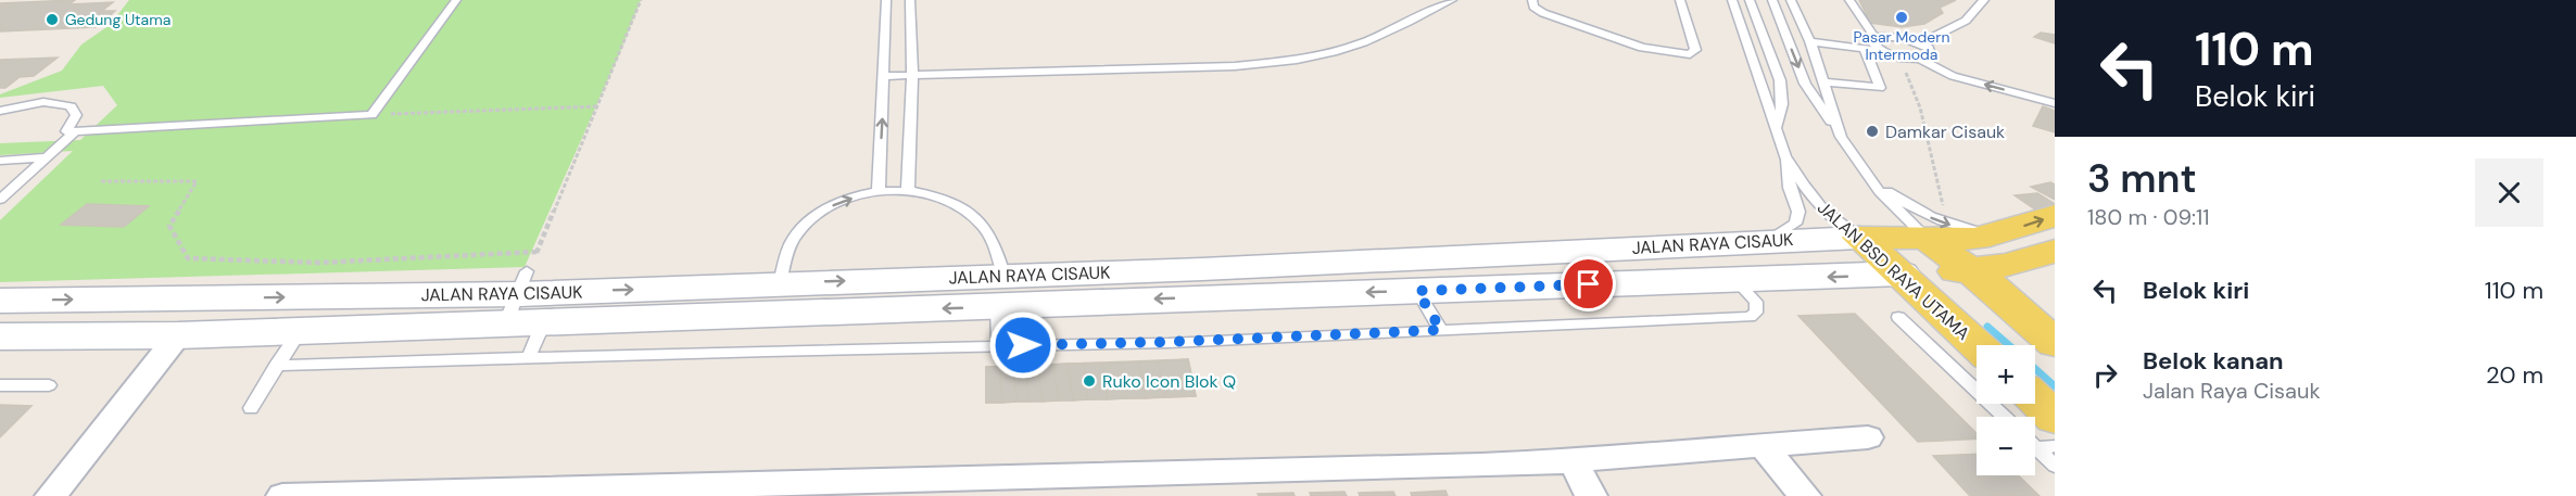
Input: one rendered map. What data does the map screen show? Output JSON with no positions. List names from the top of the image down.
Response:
{
  "streets": {
    "main road": ["JALAN RAYA CISAUK", "JALAN BSD RAYA UTAMA"]
  },
  "crossings": [
    ["JALAN RAYA CISAUK", "JALAN BSD RAYA UTAMA"]
  ],
  "places": [
    "Pasar Modern Intermoda",
    "Gedung Utama",
    "Damkar Cisauk",
    "Ruko Icon Blok Q"
  ],
  "page": {
    "turn": ["110 m", "Belok kiri"],
    "heading": ["3 mnt", "180 m · 09:11"],
    "list": [
      {
        "name": "Belok kiri",
        "value": "110 m"
      },
      {
        "name": "Belok kanan",
        "note": "Jalan Raya Cisauk",
        "value": "20 m"
      }
    ],
    "map_buttons": ["+", "−"]
  }
}
